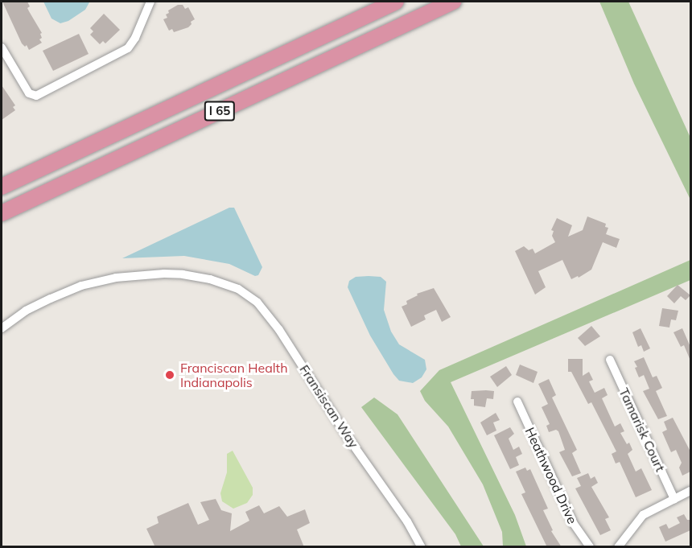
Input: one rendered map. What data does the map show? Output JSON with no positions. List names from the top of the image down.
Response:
{
  "streets": {
    "highway": ["I 65"],
    "street": ["Fransiscan Way", "Tamarisk Court", "Heathwood Drive"]
  },
  "places": ["Franciscan Health Indianapolis"]
}
